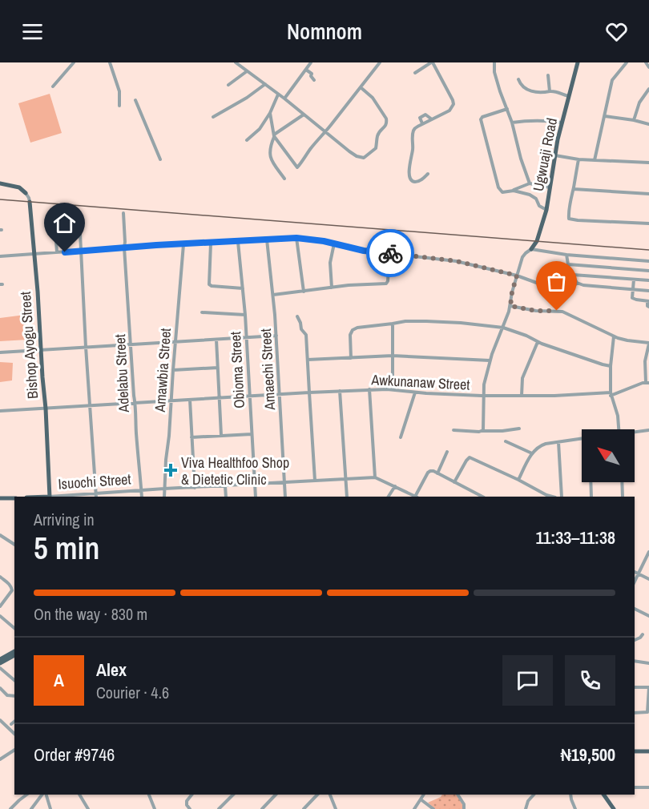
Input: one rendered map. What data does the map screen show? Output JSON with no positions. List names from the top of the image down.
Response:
{
  "streets": {
    "main road": ["Ugwuaji Road", "Bishop Ayogu Street"],
    "street": [
      "Amaechi Street",
      "Amawbia Street",
      "Obioma Street",
      "Adelabu Street",
      "Awkunanaw Street",
      "Isuochi Street"
    ]
  },
  "crossings": [
    ["Bishop Ayogu Street", "Awkunanaw Street"],
    ["Bishop Ayogu Street", "Isuochi Street"],
    ["Amaechi Street", "Awkunanaw Street"],
    ["Amaechi Street", "Isuochi Street"],
    ["Amawbia Street", "Awkunanaw Street"],
    ["Amawbia Street", "Isuochi Street"],
    ["Obioma Street", "Awkunanaw Street"],
    ["Obioma Street", "Isuochi Street"],
    ["Adelabu Street", "Awkunanaw Street"],
    ["Adelabu Street", "Isuochi Street"]
  ],
  "places": {
    "health": ["Viva Healthfoo Shop & Dietetic Clinic"]
  },
  "north": "top left",
  "page": {
    "header": "Nomnom",
    "heading": ["5 min", "Arriving in", "11:33–11:38"],
    "panel": [
      "Alex",
      "Courier · 4.6",
      "Order #9746",
      "₦19,500"
    ],
    "bar": "On the way · 830 m",
    "round": "A"
  }
}
